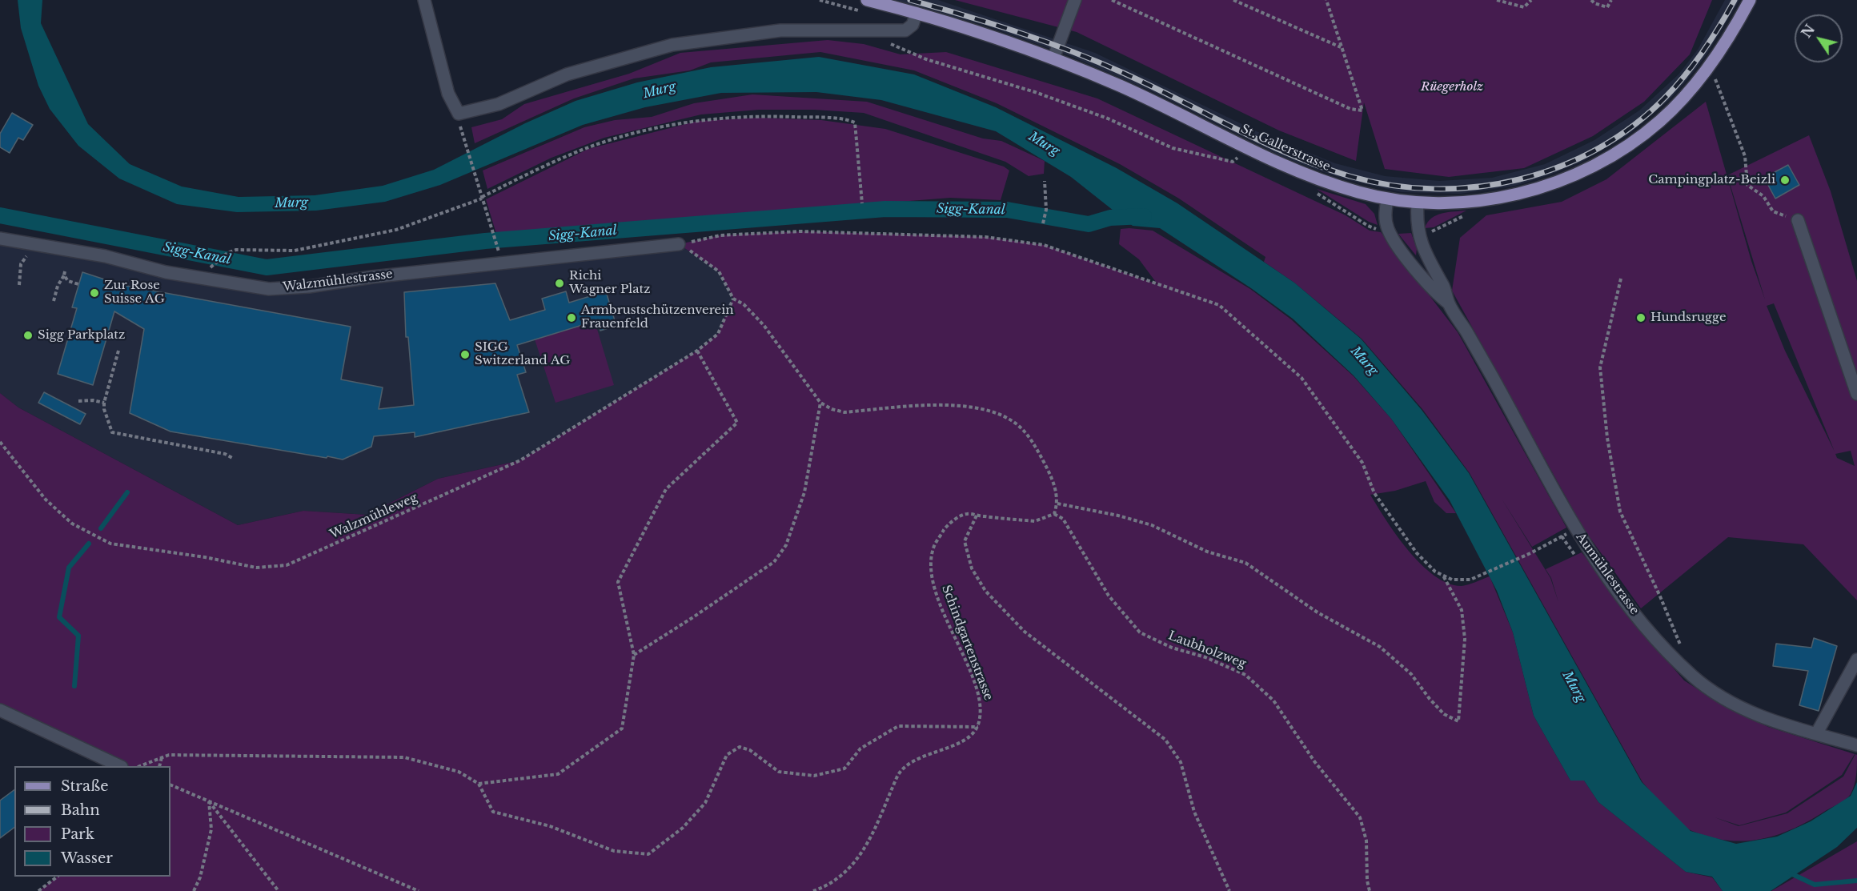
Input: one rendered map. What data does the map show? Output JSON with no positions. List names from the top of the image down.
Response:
{
  "streets": {
    "main road": ["St. Gallerstrasse"],
    "street": ["Walzmühlestrasse", "Aumühlestrasse"],
    "path": ["Walzmühleweg", "Schindgartenstrasse", "Laubholzweg"]
  },
  "crossings": [
    ["St. Gallerstrasse", "Aumühlestrasse"],
    ["Schindgartenstrasse", "Laubholzweg"]
  ],
  "water": ["Murg", "Sigg-Kanal"],
  "parks": ["Rüegerholz"],
  "places": [
    "Campingplatz-Beizli",
    "Richi Wagner Platz",
    "Zur Rose Suisse AG",
    "Armbrustschützenverein Frauenfeld",
    "Hundsrugge",
    "Sigg Parkplatz",
    "SIGG Switzerland AG"
  ],
  "legend": [
    "Straße",
    "Bahn",
    "Park",
    "Wasser"
  ],
  "north": "top left"
}
